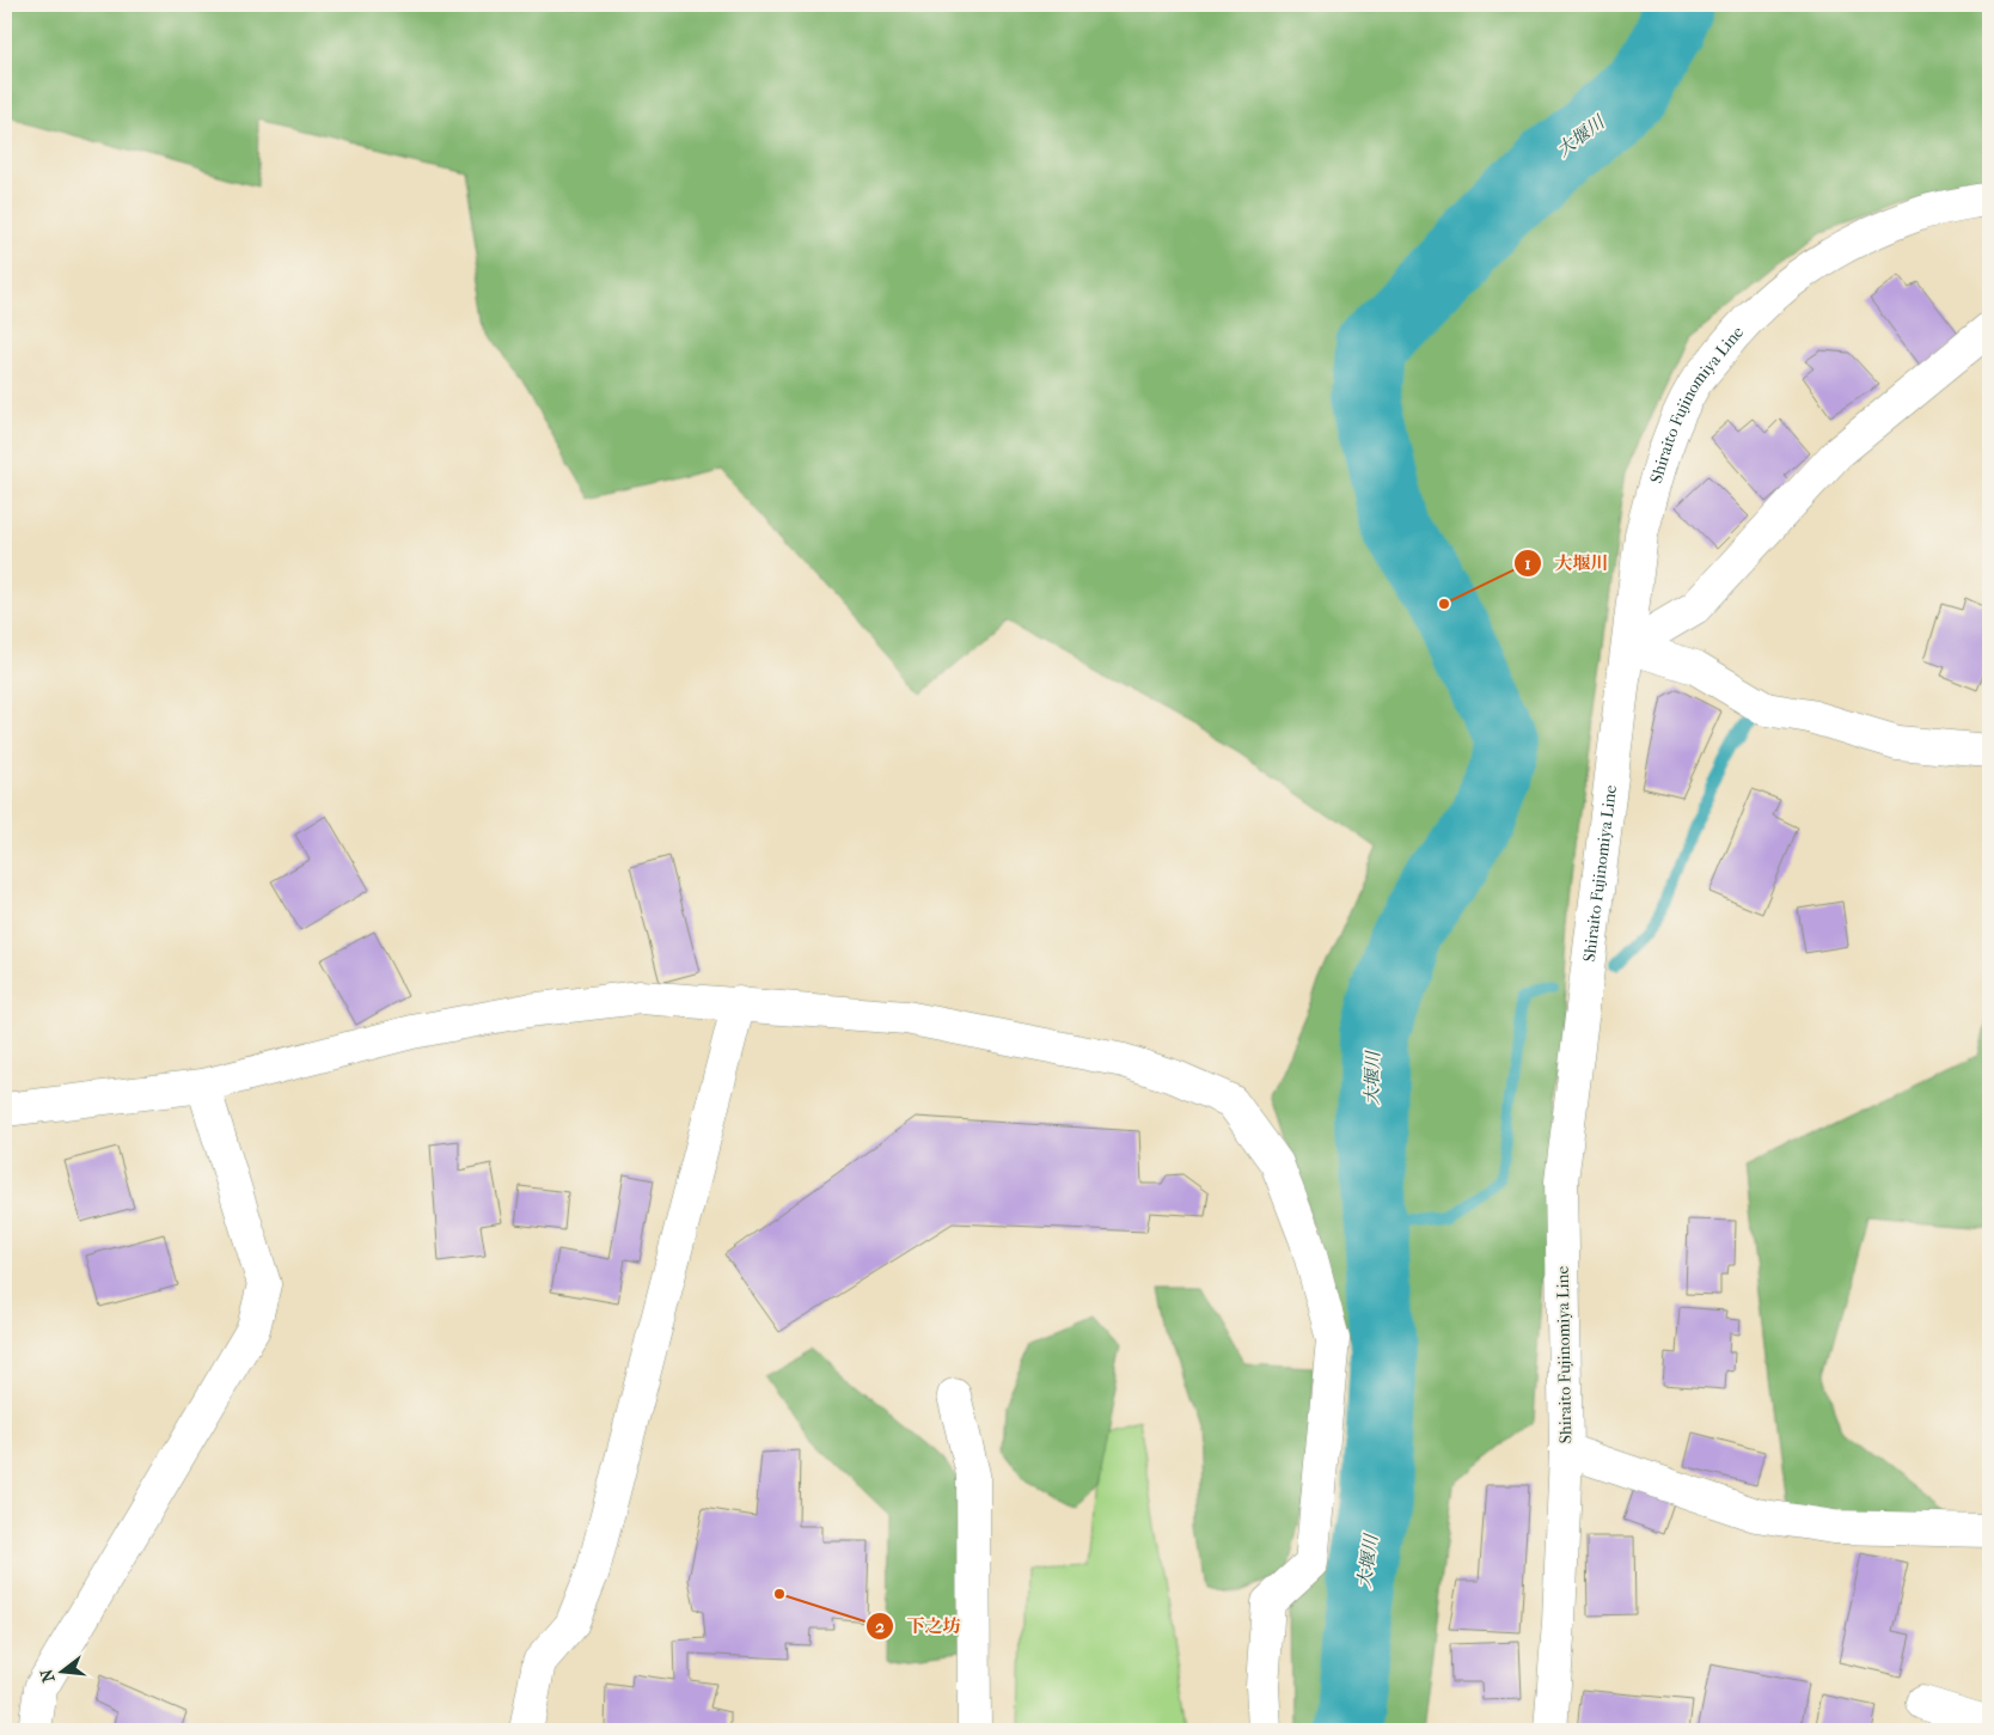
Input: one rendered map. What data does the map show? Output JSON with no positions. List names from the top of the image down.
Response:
{
  "streets": {
    "street": ["Shiraito Fujinomiya Line"]
  },
  "water": ["大堰川"],
  "places": ["大堰川", "下之坊"],
  "north": "left"
}
